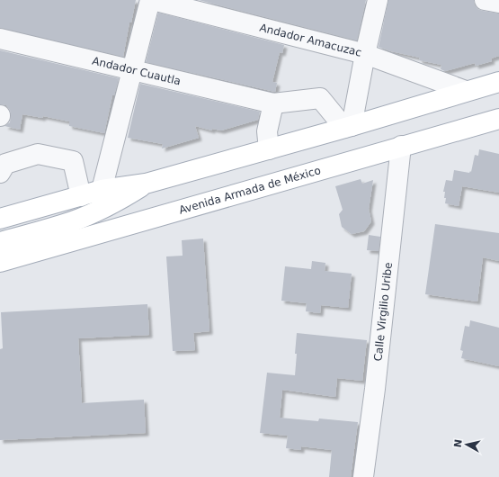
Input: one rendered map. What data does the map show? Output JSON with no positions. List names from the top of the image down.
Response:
{
  "streets": {
    "main road": ["Avenida Armada de México"],
    "street": ["Andador Amacuzac", "Andador Cuautla", "Calle Virgilio Uribe"]
  },
  "crossings": [
    ["Avenida Armada de México", "Calle Virgilio Uribe"]
  ],
  "north": "left"
}
